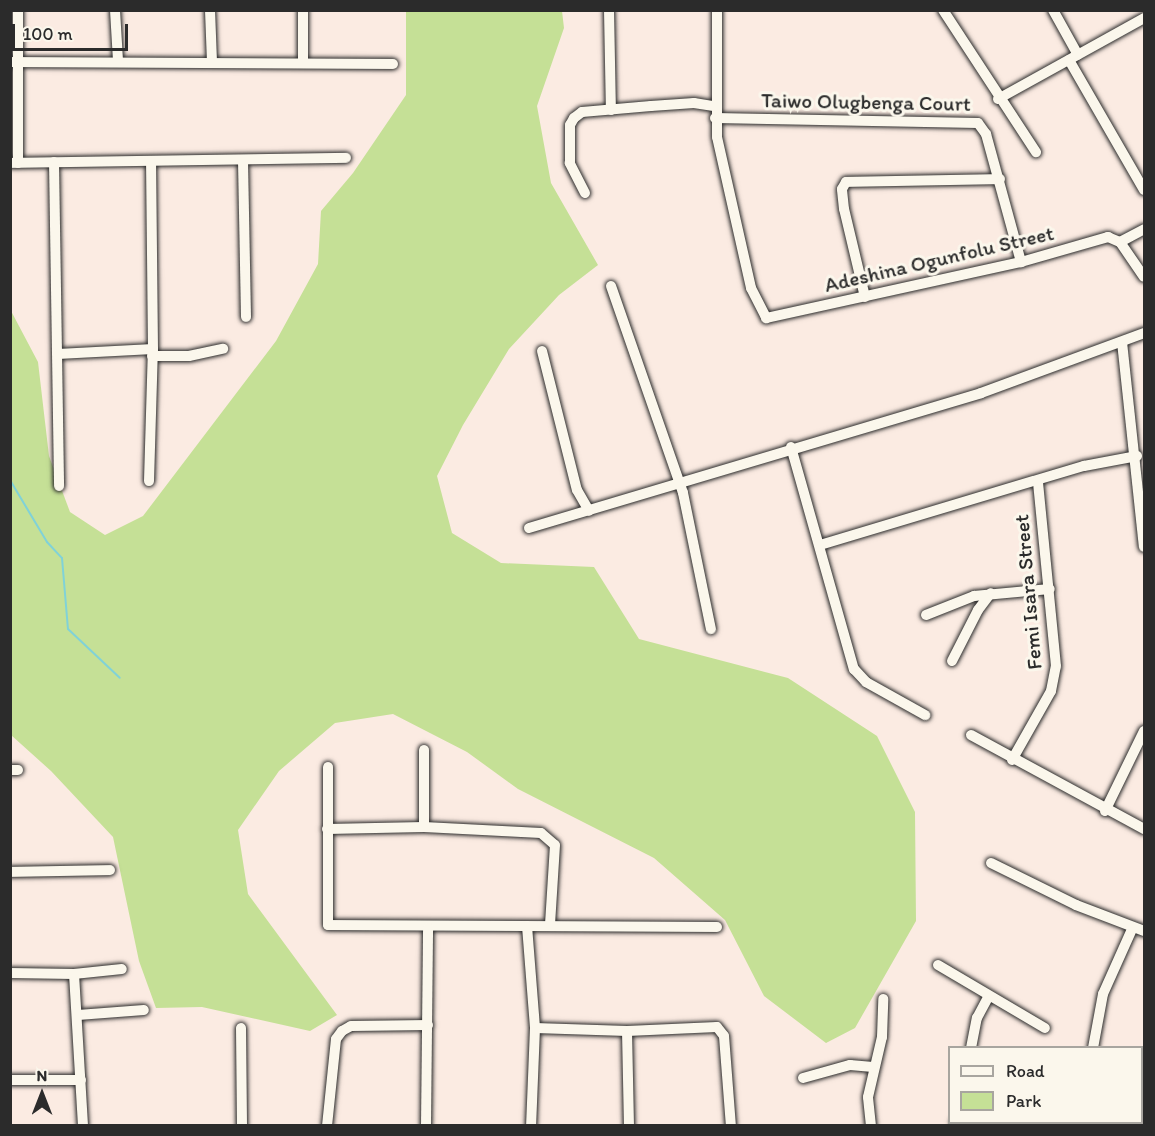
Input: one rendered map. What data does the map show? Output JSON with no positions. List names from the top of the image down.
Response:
{
  "streets": {
    "street": ["Taiwo Olugbenga Court", "Adeshina Ogunfolu Street", "Femi Isara Street"]
  },
  "crossings": [
    ["Taiwo Olugbenga Court", "Adeshina Ogunfolu Street"]
  ],
  "legend": ["Road", "Park"],
  "scale_bar": "100 m",
  "north": "top"
}
